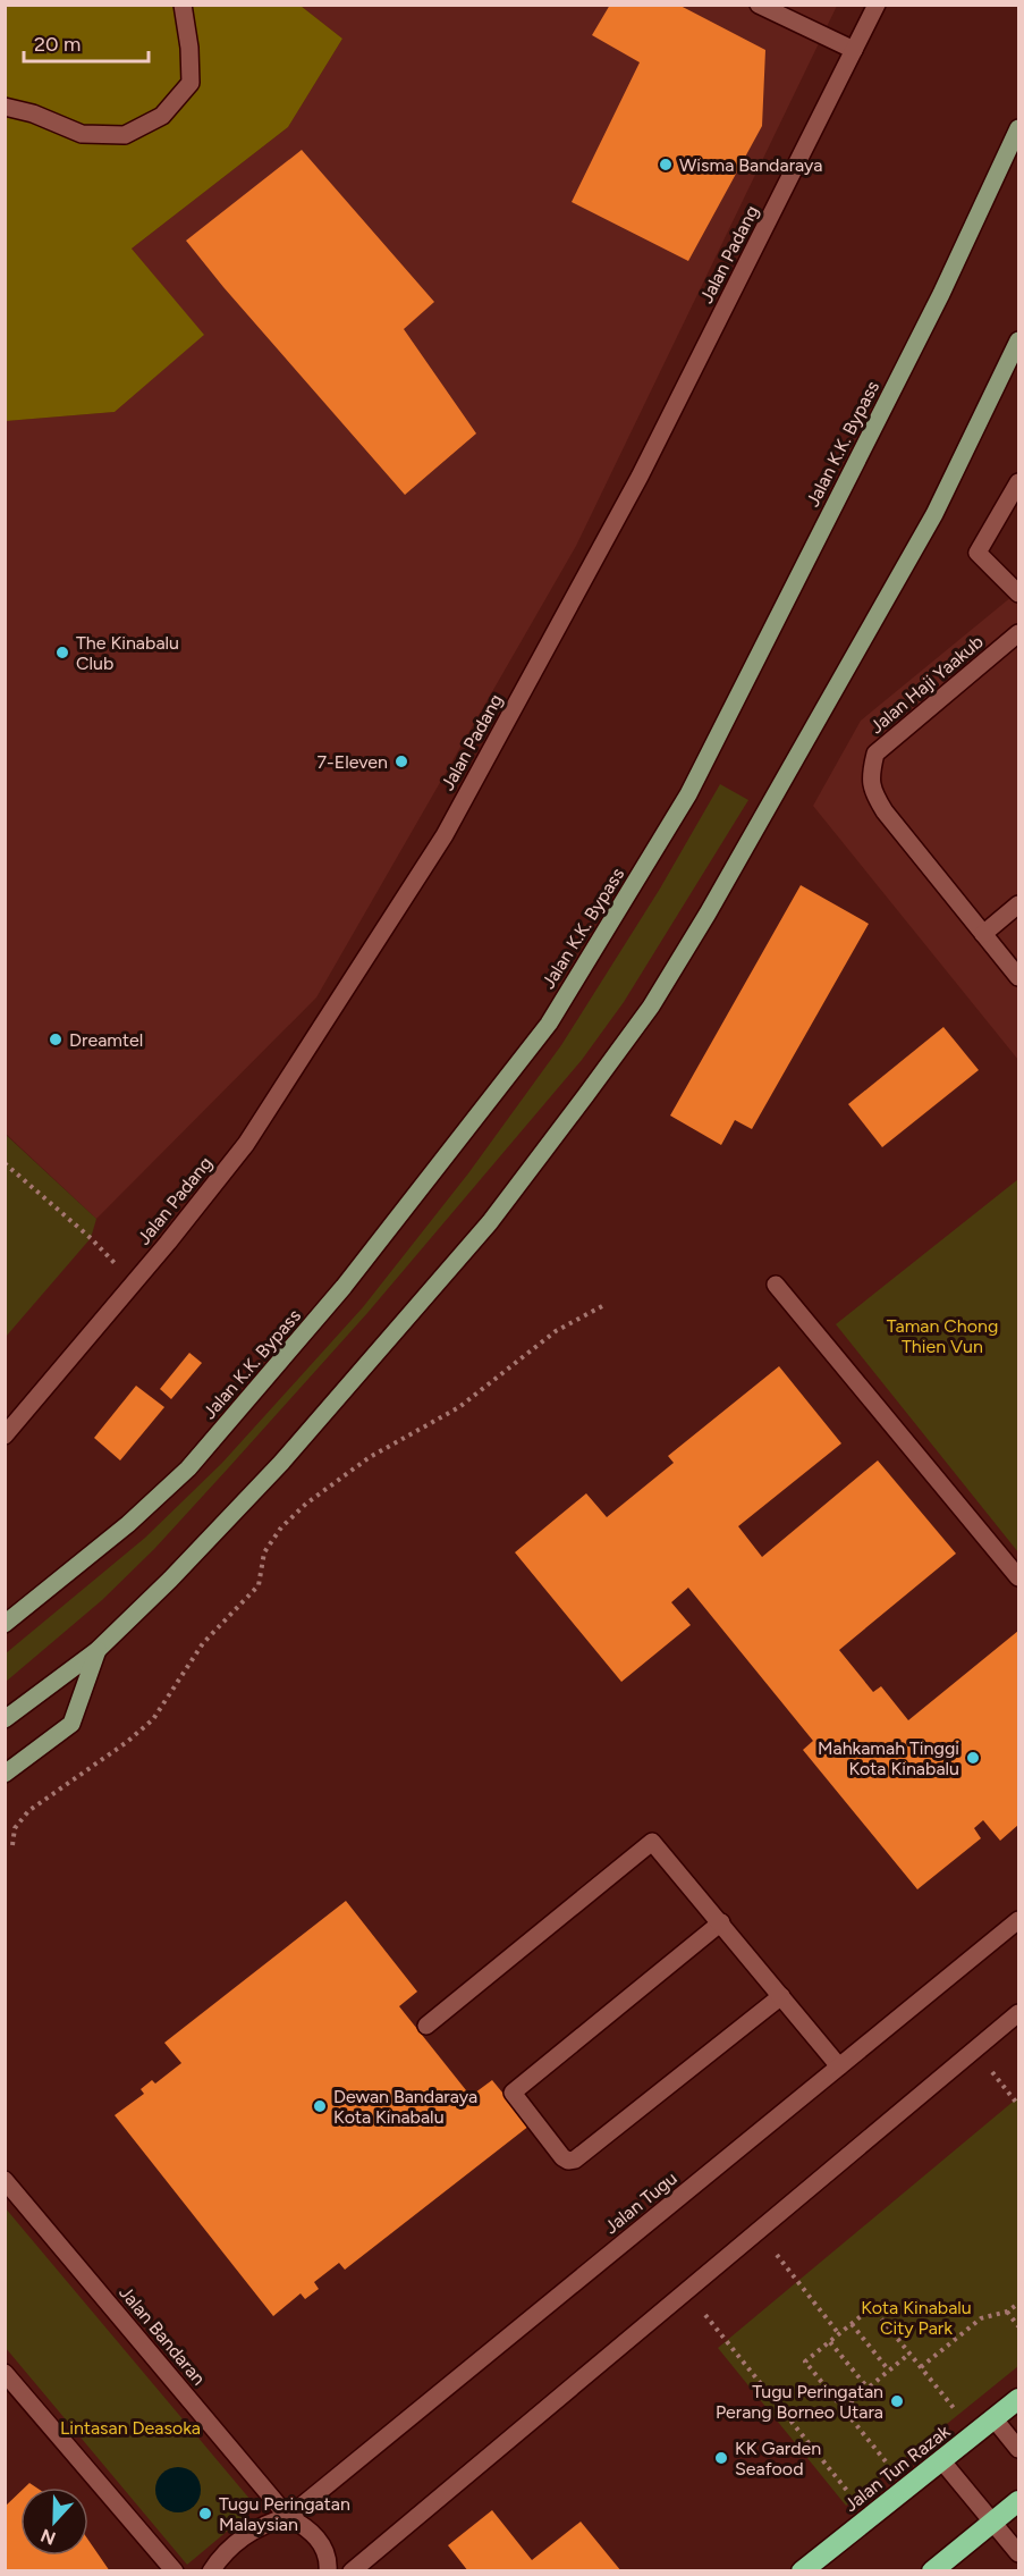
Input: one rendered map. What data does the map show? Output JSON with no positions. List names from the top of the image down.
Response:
{
  "streets": {
    "highway": ["Jalan Tun Razak"],
    "main road": ["Jalan K.K. Bypass"],
    "street": [
      "Jalan Padang",
      "Jalan Haji Yaakub",
      "Jalan Tugu",
      "Jalan Bandaran"
    ]
  },
  "crossings": [
    ["Jalan Tugu", "Jalan Bandaran"]
  ],
  "parks": ["Taman Chong Thien Vun", "Kota Kinabalu City Park", "Lintasan Deasoka"],
  "places": [
    "Wisma Bandaraya",
    "The Kinabalu Club",
    "7-Eleven",
    "Dreamtel",
    "Mahkamah Tinggi Kota Kinabalu",
    "Dewan Bandaraya Kota Kinabalu",
    "Tugu Peringatan Perang Borneo Utara",
    "KK Garden Seafood",
    "Tugu Peringatan Malaysian"
  ],
  "scale_bar": "20 m",
  "north": "bottom"
}
